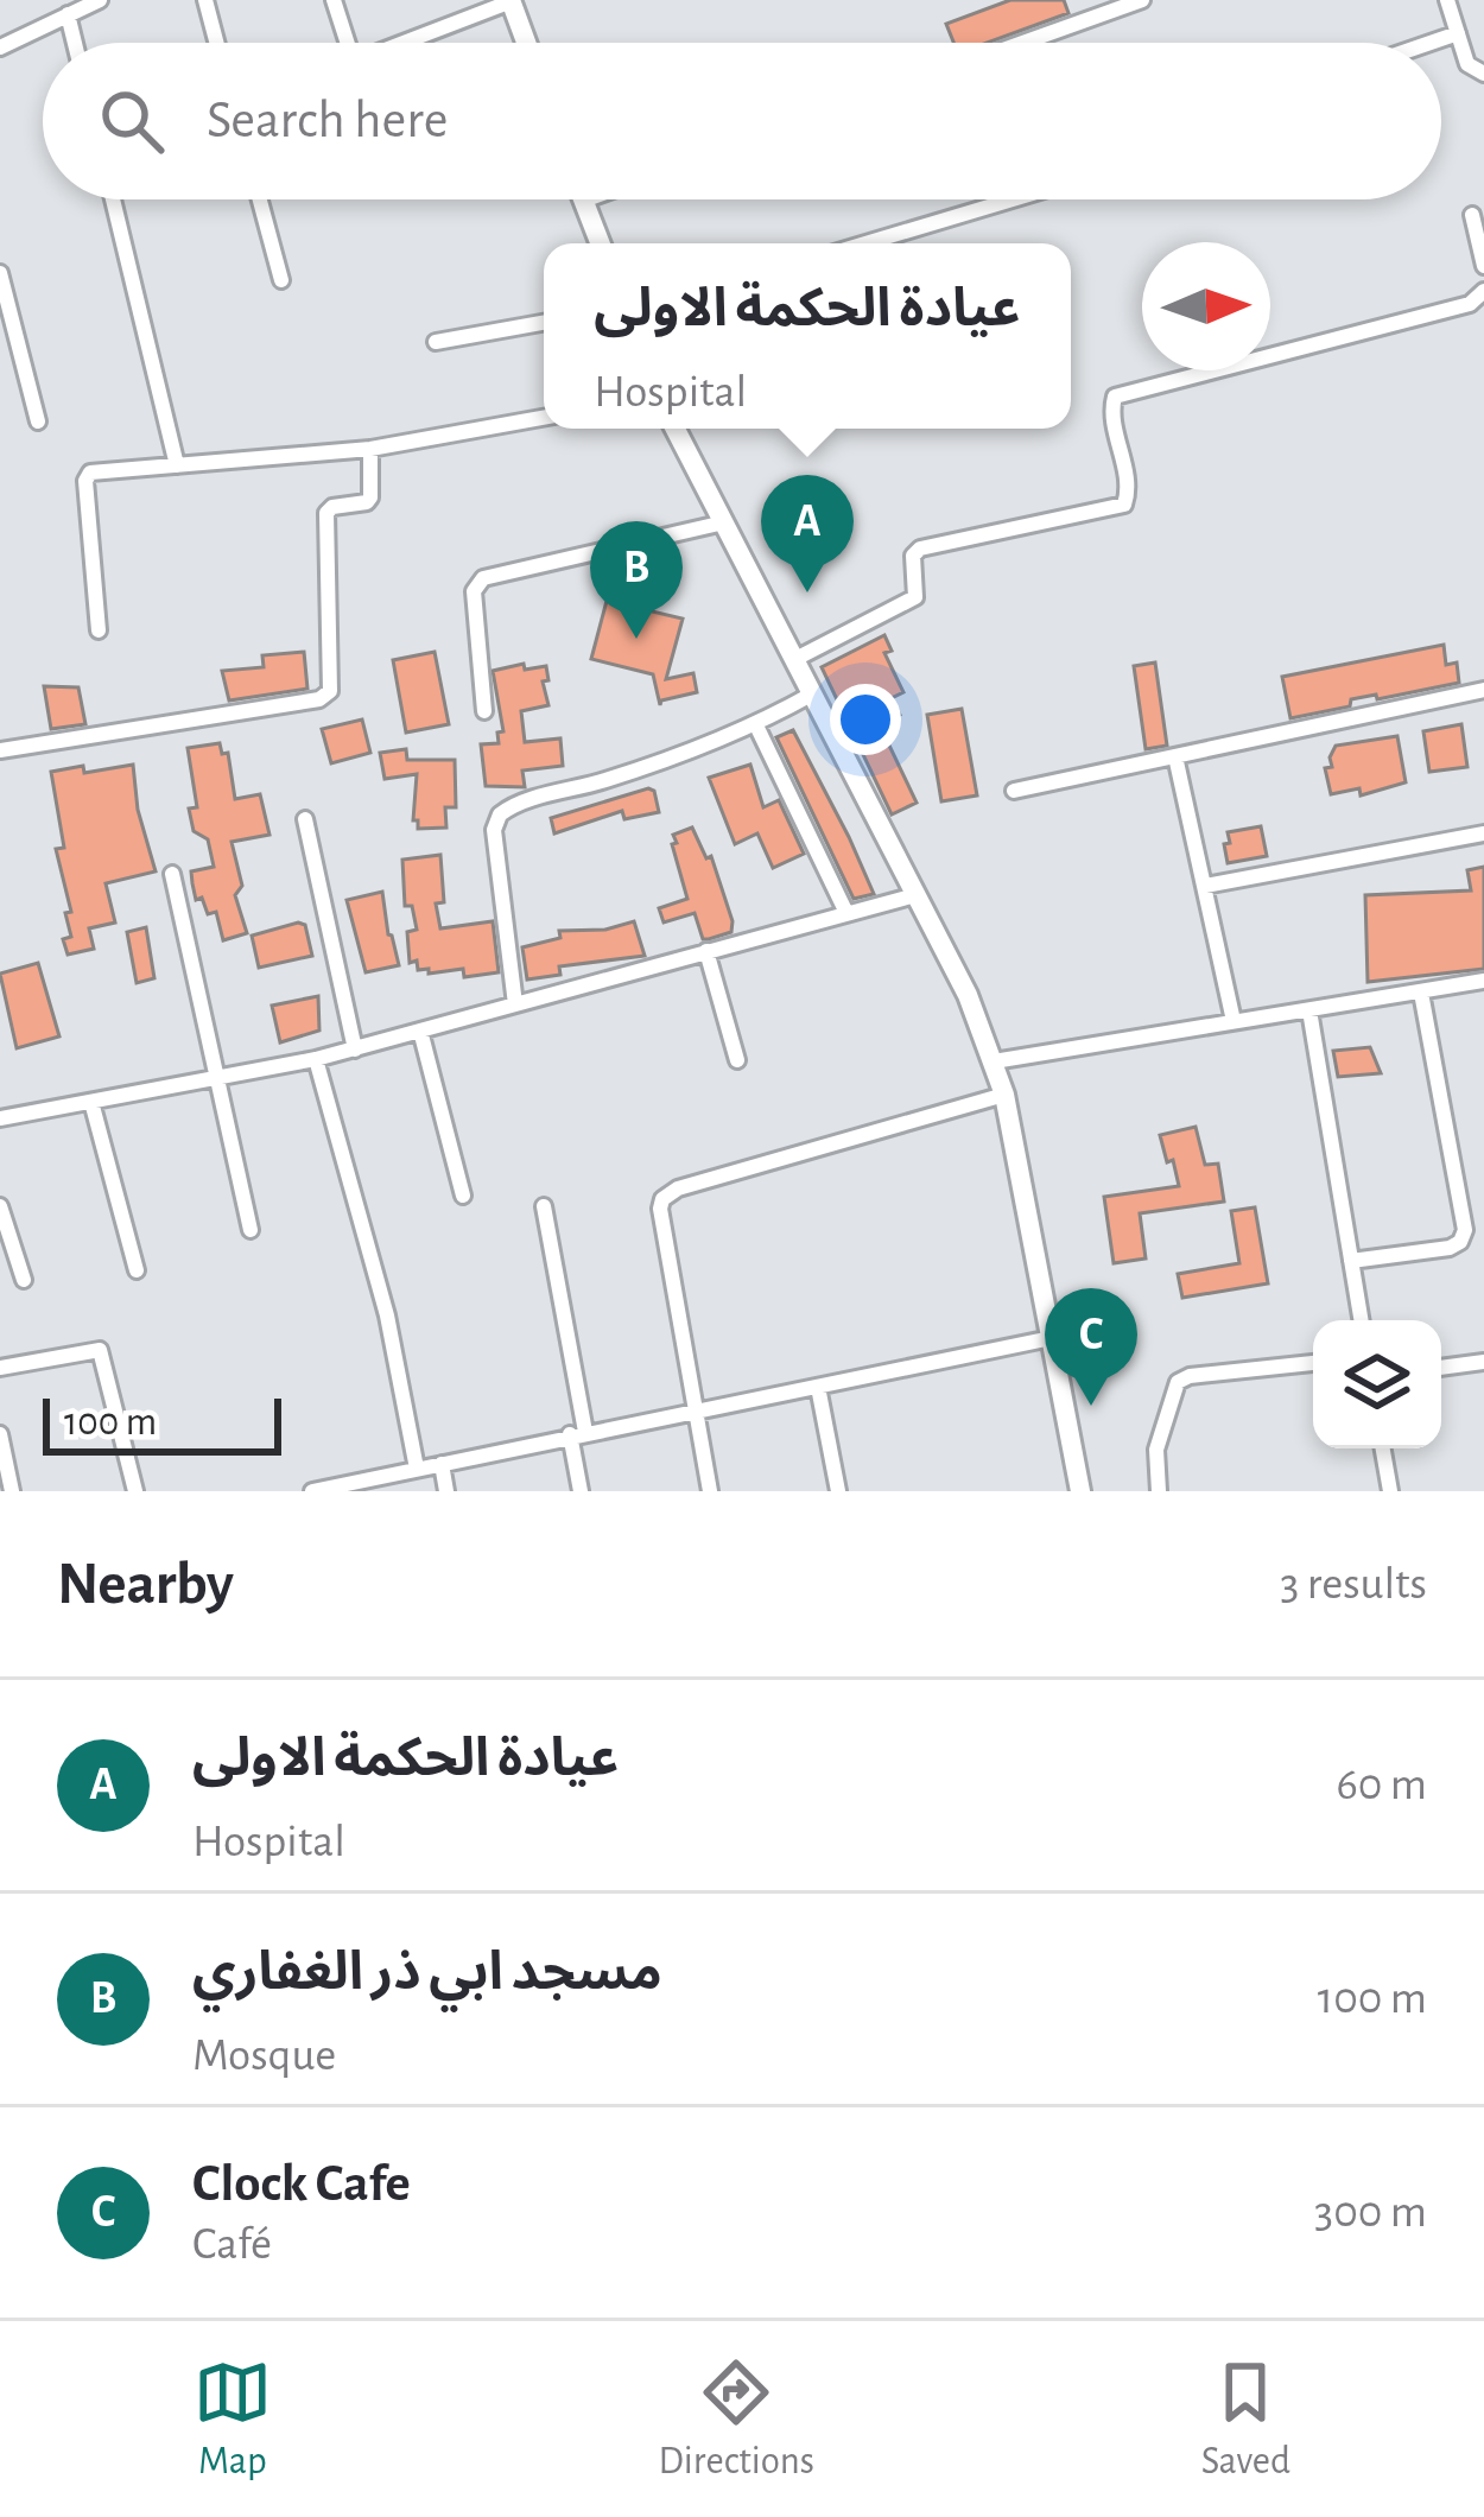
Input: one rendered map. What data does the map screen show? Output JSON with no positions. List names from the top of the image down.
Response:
{
  "scale_bar": "100 m",
  "north": "right",
  "page": {
    "search": "Search here",
    "popup": ["عيادة الحكمة الاولى", "Hospital"],
    "pins": ["A", "B", "C"],
    "scale": "100 m",
    "heading": ["Nearby", "3 results"],
    "list": [
      {
        "mark": "A",
        "name": "عيادة الحكمة الاولى",
        "note": "Hospital",
        "value": "60 m"
      },
      {
        "mark": "B",
        "name": "مسجد ابي ذر الغفاري",
        "note": "Mosque",
        "value": "100 m"
      },
      {
        "mark": "C",
        "name": "Clock Cafe",
        "note": "Café",
        "value": "300 m"
      }
    ],
    "nav": ["Map", "Directions", "Saved"]
  }
}
